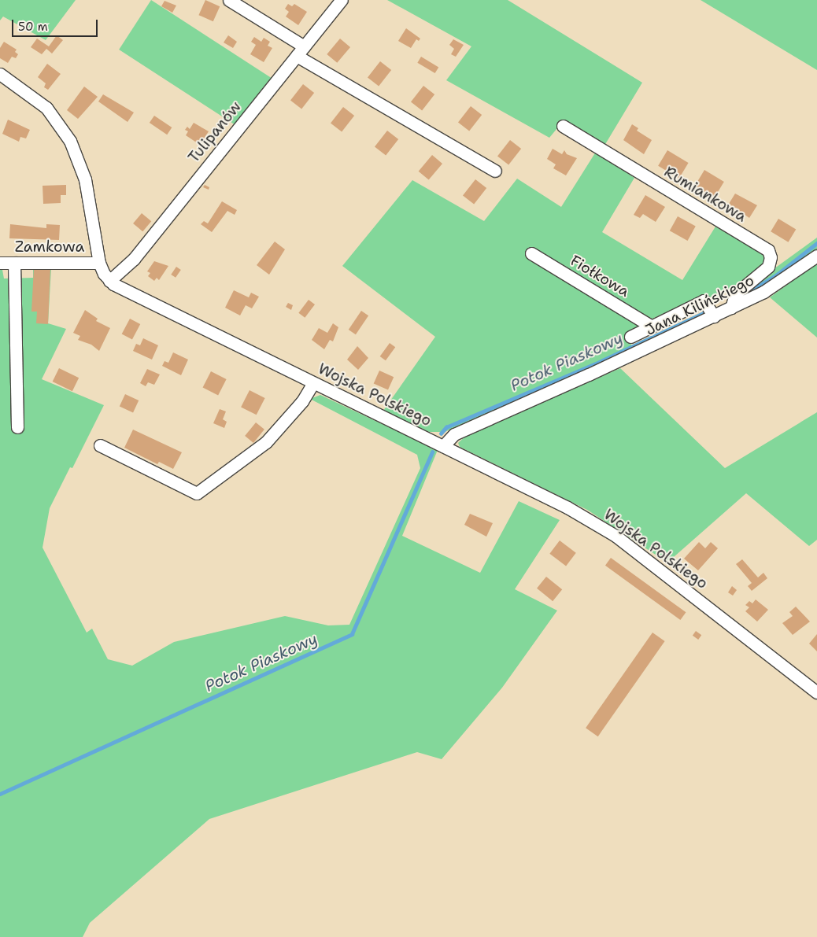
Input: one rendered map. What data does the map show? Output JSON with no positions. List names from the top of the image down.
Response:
{
  "streets": {
    "street": [
      "Tulipanów",
      "Rumiankowa",
      "Zamkowa",
      "Fiołkowa",
      "Jana Kilińskiego",
      "Wojska Polskiego"
    ]
  },
  "crossings": [
    ["Tulipanów", "Wojska Polskiego"],
    ["Rumiankowa", "Jana Kilińskiego"],
    ["Zamkowa", "Wojska Polskiego"],
    ["Jana Kilińskiego", "Wojska Polskiego"]
  ],
  "water": ["Potok Piaskowy"],
  "scale_bar": "50 m"
}
